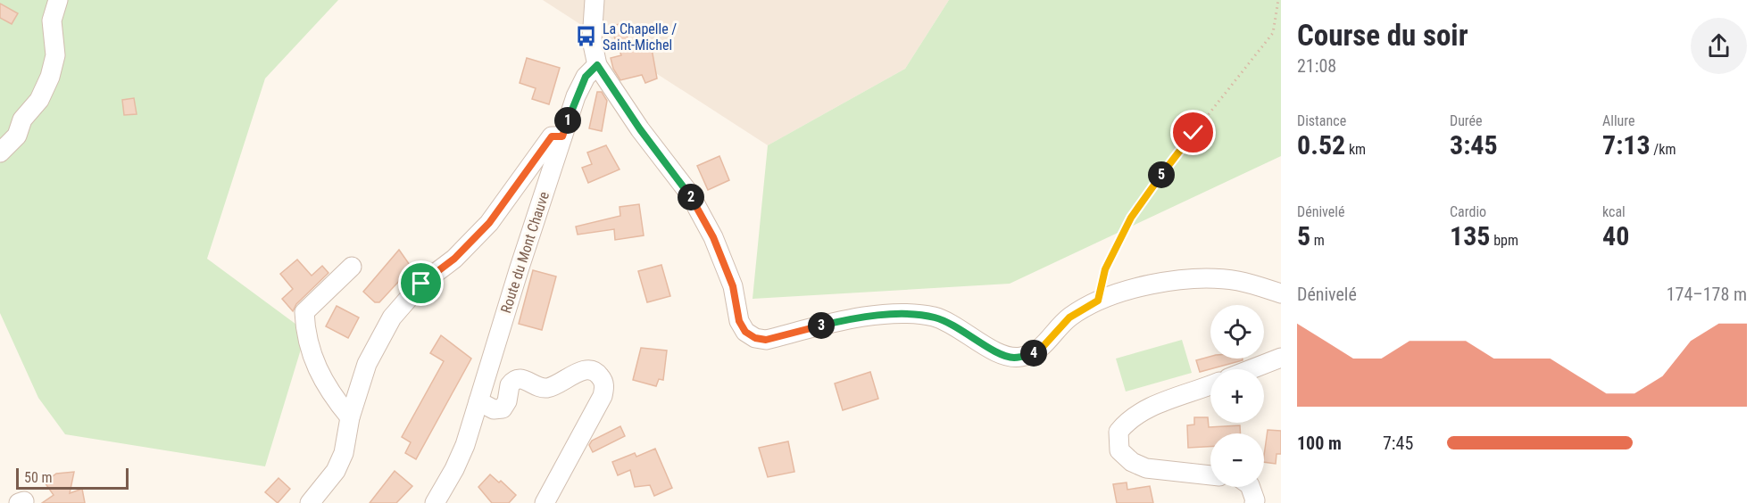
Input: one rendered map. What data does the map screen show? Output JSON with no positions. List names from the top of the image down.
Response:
{
  "streets": {
    "street": ["Route du Mont Chauve"]
  },
  "places": {
    "bus stop": ["La Chapelle / Saint-Michel"]
  },
  "scale_bar": "50 m",
  "page": {
    "heading": ["Course du soir", "21:08"],
    "stats": [
      ["Distance", "0.52 km"],
      ["Durée", "3:45"],
      ["Allure", "7:13 /km"],
      ["Dénivelé", "5 m"],
      ["Cardio", "135 bpm"],
      ["kcal", "40"]
    ],
    "pins": [
      "1",
      "5",
      "2",
      "3",
      "4"
    ],
    "chart": ["Dénivelé", "174–178 m"],
    "map_buttons": ["+", "−"],
    "list": [
      {
        "name": "100 m",
        "note": "7:45"
      }
    ],
    "scale": "50 m"
  }
}
